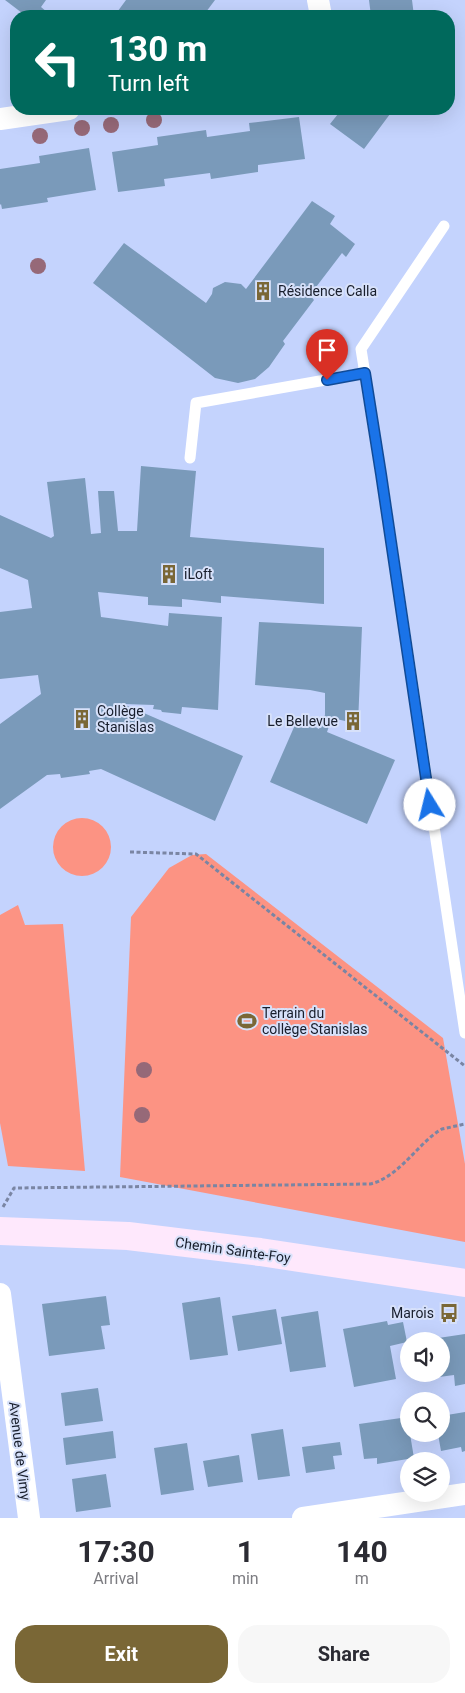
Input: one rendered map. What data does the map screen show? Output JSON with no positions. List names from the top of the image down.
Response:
{
  "streets": {
    "main road": ["Chemin Sainte-Foy"],
    "street": ["Avenue de Vimy"]
  },
  "places": {
    "building": [
      "Résidence Calla",
      "iLoft",
      "Collège Stanislas",
      "Le Bellevue"
    ],
    "sports": ["Terrain du collège Stanislas"],
    "bus stop": ["Marois"]
  },
  "page": {
    "turn": ["130 m", "Turn left"],
    "eta": [
      "17:30",
      "Arrival",
      "1",
      "min",
      "140",
      "m"
    ],
    "buttons": ["Exit", "Share"]
  }
}
